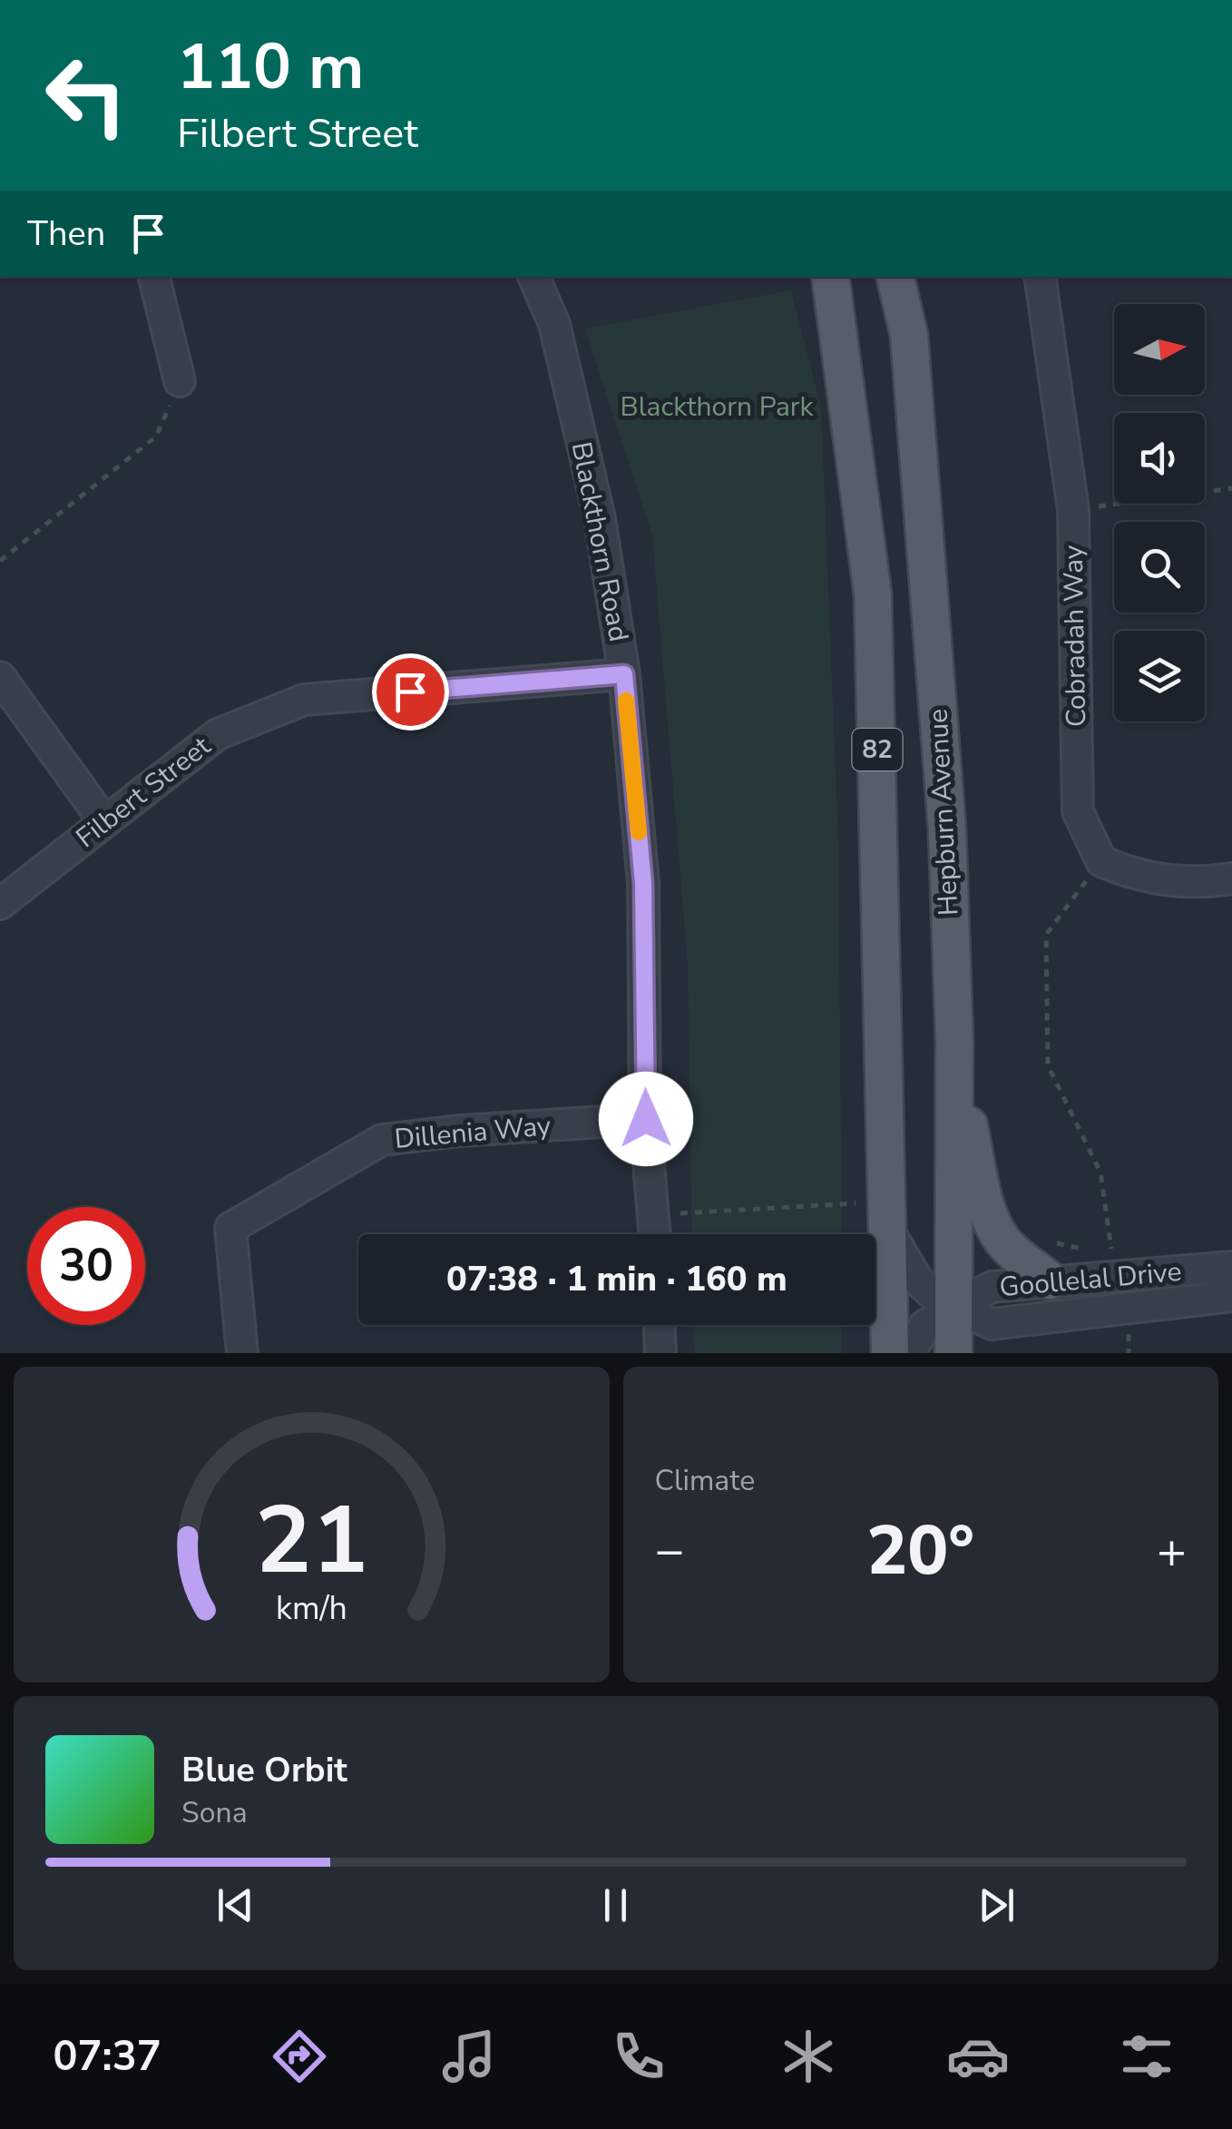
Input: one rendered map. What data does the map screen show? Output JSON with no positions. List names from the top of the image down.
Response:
{
  "streets": {
    "main road": ["82", "Hepburn Avenue"],
    "street": [
      "Blackthorn Road",
      "Cobradah Way",
      "Filbert Street",
      "Dillenia Way",
      "Goollelal Drive"
    ]
  },
  "crossings": [
    ["Blackthorn Road", "Filbert Street"],
    ["Blackthorn Road", "Dillenia Way"],
    ["82", "Goollelal Drive"],
    ["Hepburn Avenue", "Goollelal Drive"]
  ],
  "parks": ["Blackthorn Park"],
  "north": "right",
  "page": {
    "turn": ["110 m", "Filbert Street"],
    "then": "Then",
    "limit": "30",
    "trip": "07:38 · 1 min · 160 m",
    "tile": "Climate",
    "heat": ["−", "20°", "+"],
    "song": ["Blue Orbit", "Sona"],
    "tabs": "07:37",
    "gauge": ["21", "km/h"]
  }
}
